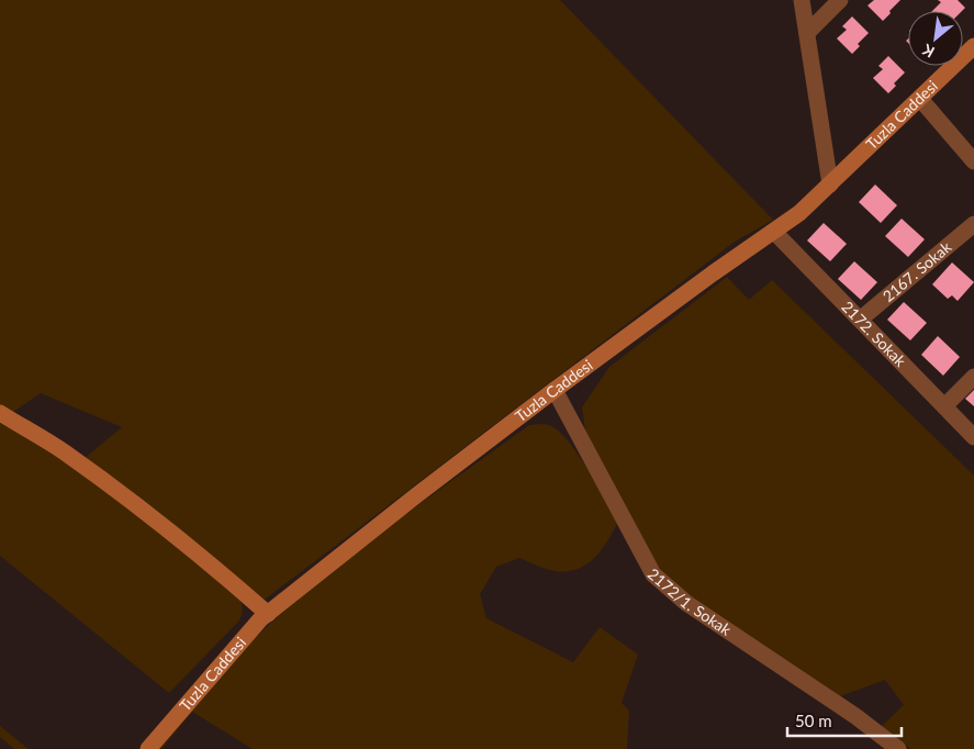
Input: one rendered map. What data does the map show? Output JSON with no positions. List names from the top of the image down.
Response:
{
  "streets": {
    "main road": ["Tuzla Caddesi"],
    "street": ["2167. Sokak", "2172. Sokak", "2172/1. Sokak"]
  },
  "crossings": [
    ["Tuzla Caddesi", "2172. Sokak"],
    ["Tuzla Caddesi", "2172/1. Sokak"],
    ["2167. Sokak", "2172. Sokak"]
  ],
  "scale_bar": "50 m",
  "north": "bottom left"
}
